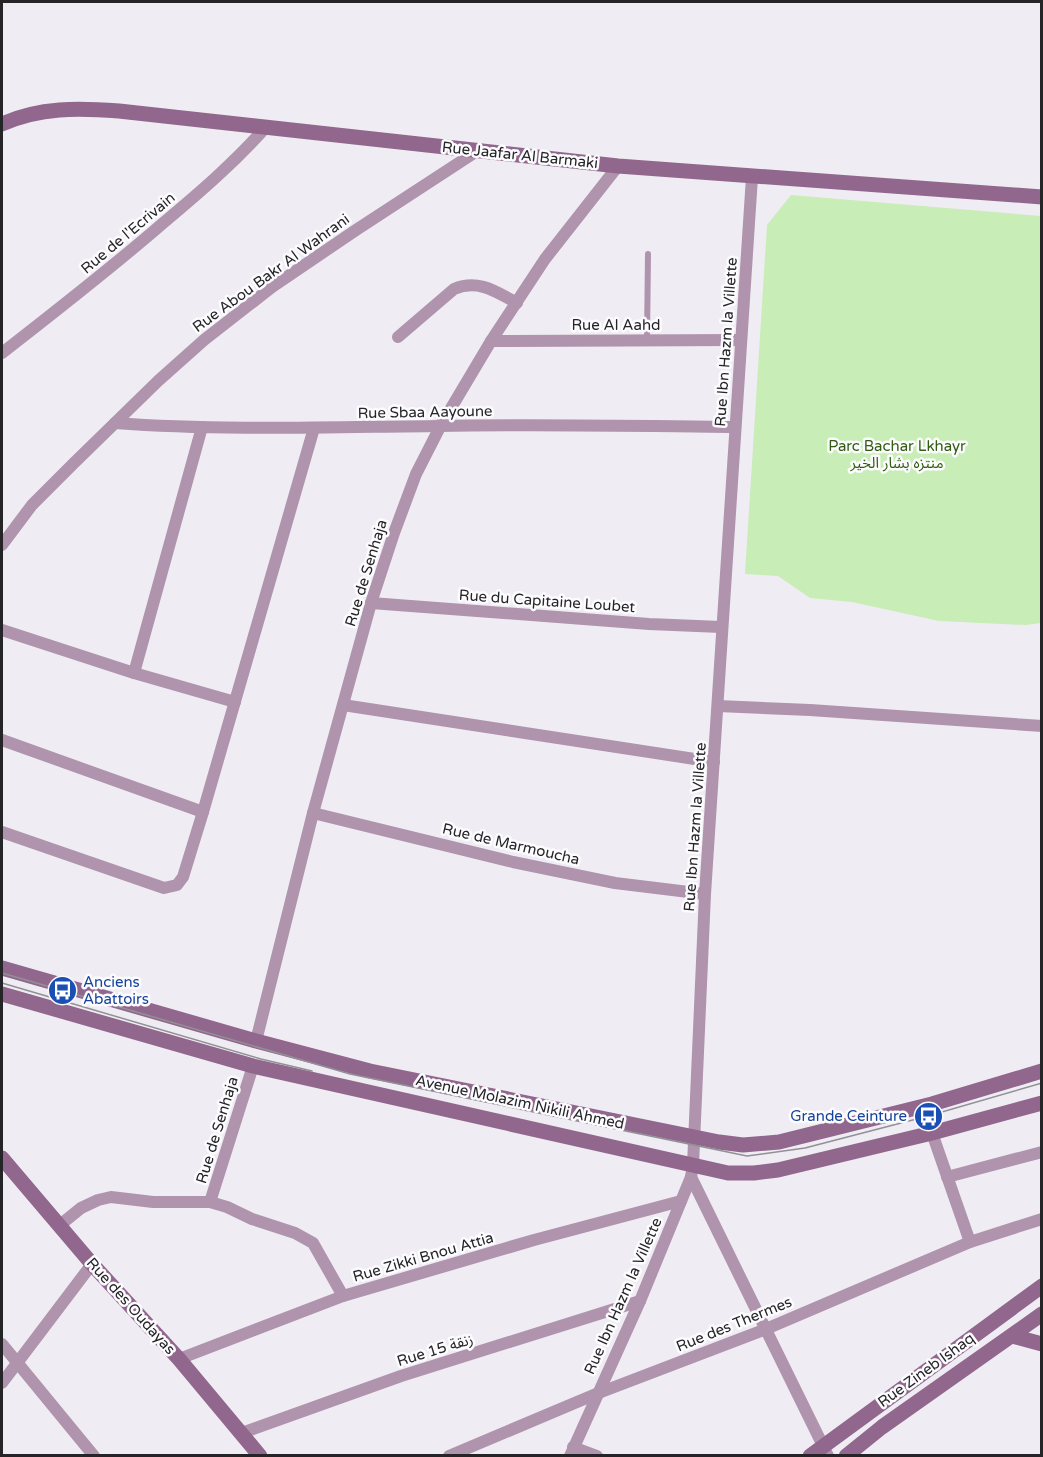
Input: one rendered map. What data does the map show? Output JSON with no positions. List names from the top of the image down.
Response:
{
  "streets": {
    "street": [
      "Rue Jaafar Al Barmaki",
      "Rue de l'Ecrivain",
      "Rue Abou Bakr Al Wahrani",
      "Rue Al Aahd",
      "Rue Ibn Hazm la Villette",
      "Rue Sbaa Aayoune",
      "Rue de Senhaja",
      "Rue du Capitaine Loubet",
      "Rue de Marmoucha",
      "Avenue Molazim Nikili Ahmed",
      "Rue Zikki Bnou Attia",
      "Rue des Oudayas",
      "Rue des Thermes",
      "Rue 15 زنقة",
      "Rue Zineb Ishaq"
    ]
  },
  "crossings": [
    ["Rue Jaafar Al Barmaki", "Rue de l'Ecrivain"],
    ["Rue Jaafar Al Barmaki", "Rue Abou Bakr Al Wahrani"],
    ["Rue Jaafar Al Barmaki", "Rue Ibn Hazm la Villette"],
    ["Rue Jaafar Al Barmaki", "Rue de Senhaja"],
    ["Rue Abou Bakr Al Wahrani", "Rue Sbaa Aayoune"],
    ["Rue Al Aahd", "Rue Ibn Hazm la Villette"],
    ["Rue Al Aahd", "Rue de Senhaja"],
    ["Rue Ibn Hazm la Villette", "Rue Sbaa Aayoune"],
    ["Rue Ibn Hazm la Villette", "Rue du Capitaine Loubet"],
    ["Rue Ibn Hazm la Villette", "Rue de Marmoucha"],
    ["Rue Ibn Hazm la Villette", "Avenue Molazim Nikili Ahmed"],
    ["Rue Ibn Hazm la Villette", "Rue Zikki Bnou Attia"],
    ["Rue Ibn Hazm la Villette", "Rue des Thermes"],
    ["Rue Ibn Hazm la Villette", "Rue 15 زنقة"],
    ["Rue Sbaa Aayoune", "Rue de Senhaja"],
    ["Rue de Senhaja", "Rue du Capitaine Loubet"],
    ["Rue de Senhaja", "Rue de Marmoucha"],
    ["Rue de Senhaja", "Avenue Molazim Nikili Ahmed"],
    ["Rue Zikki Bnou Attia", "Rue des Oudayas"],
    ["Rue des Oudayas", "Rue 15 زنقة"]
  ],
  "parks": ["Parc Bachar Lkhayr منتزه بشار الخير"],
  "places": {
    "bus stop": ["Anciens Abattoirs", "Grande Ceinture"]
  }
}
